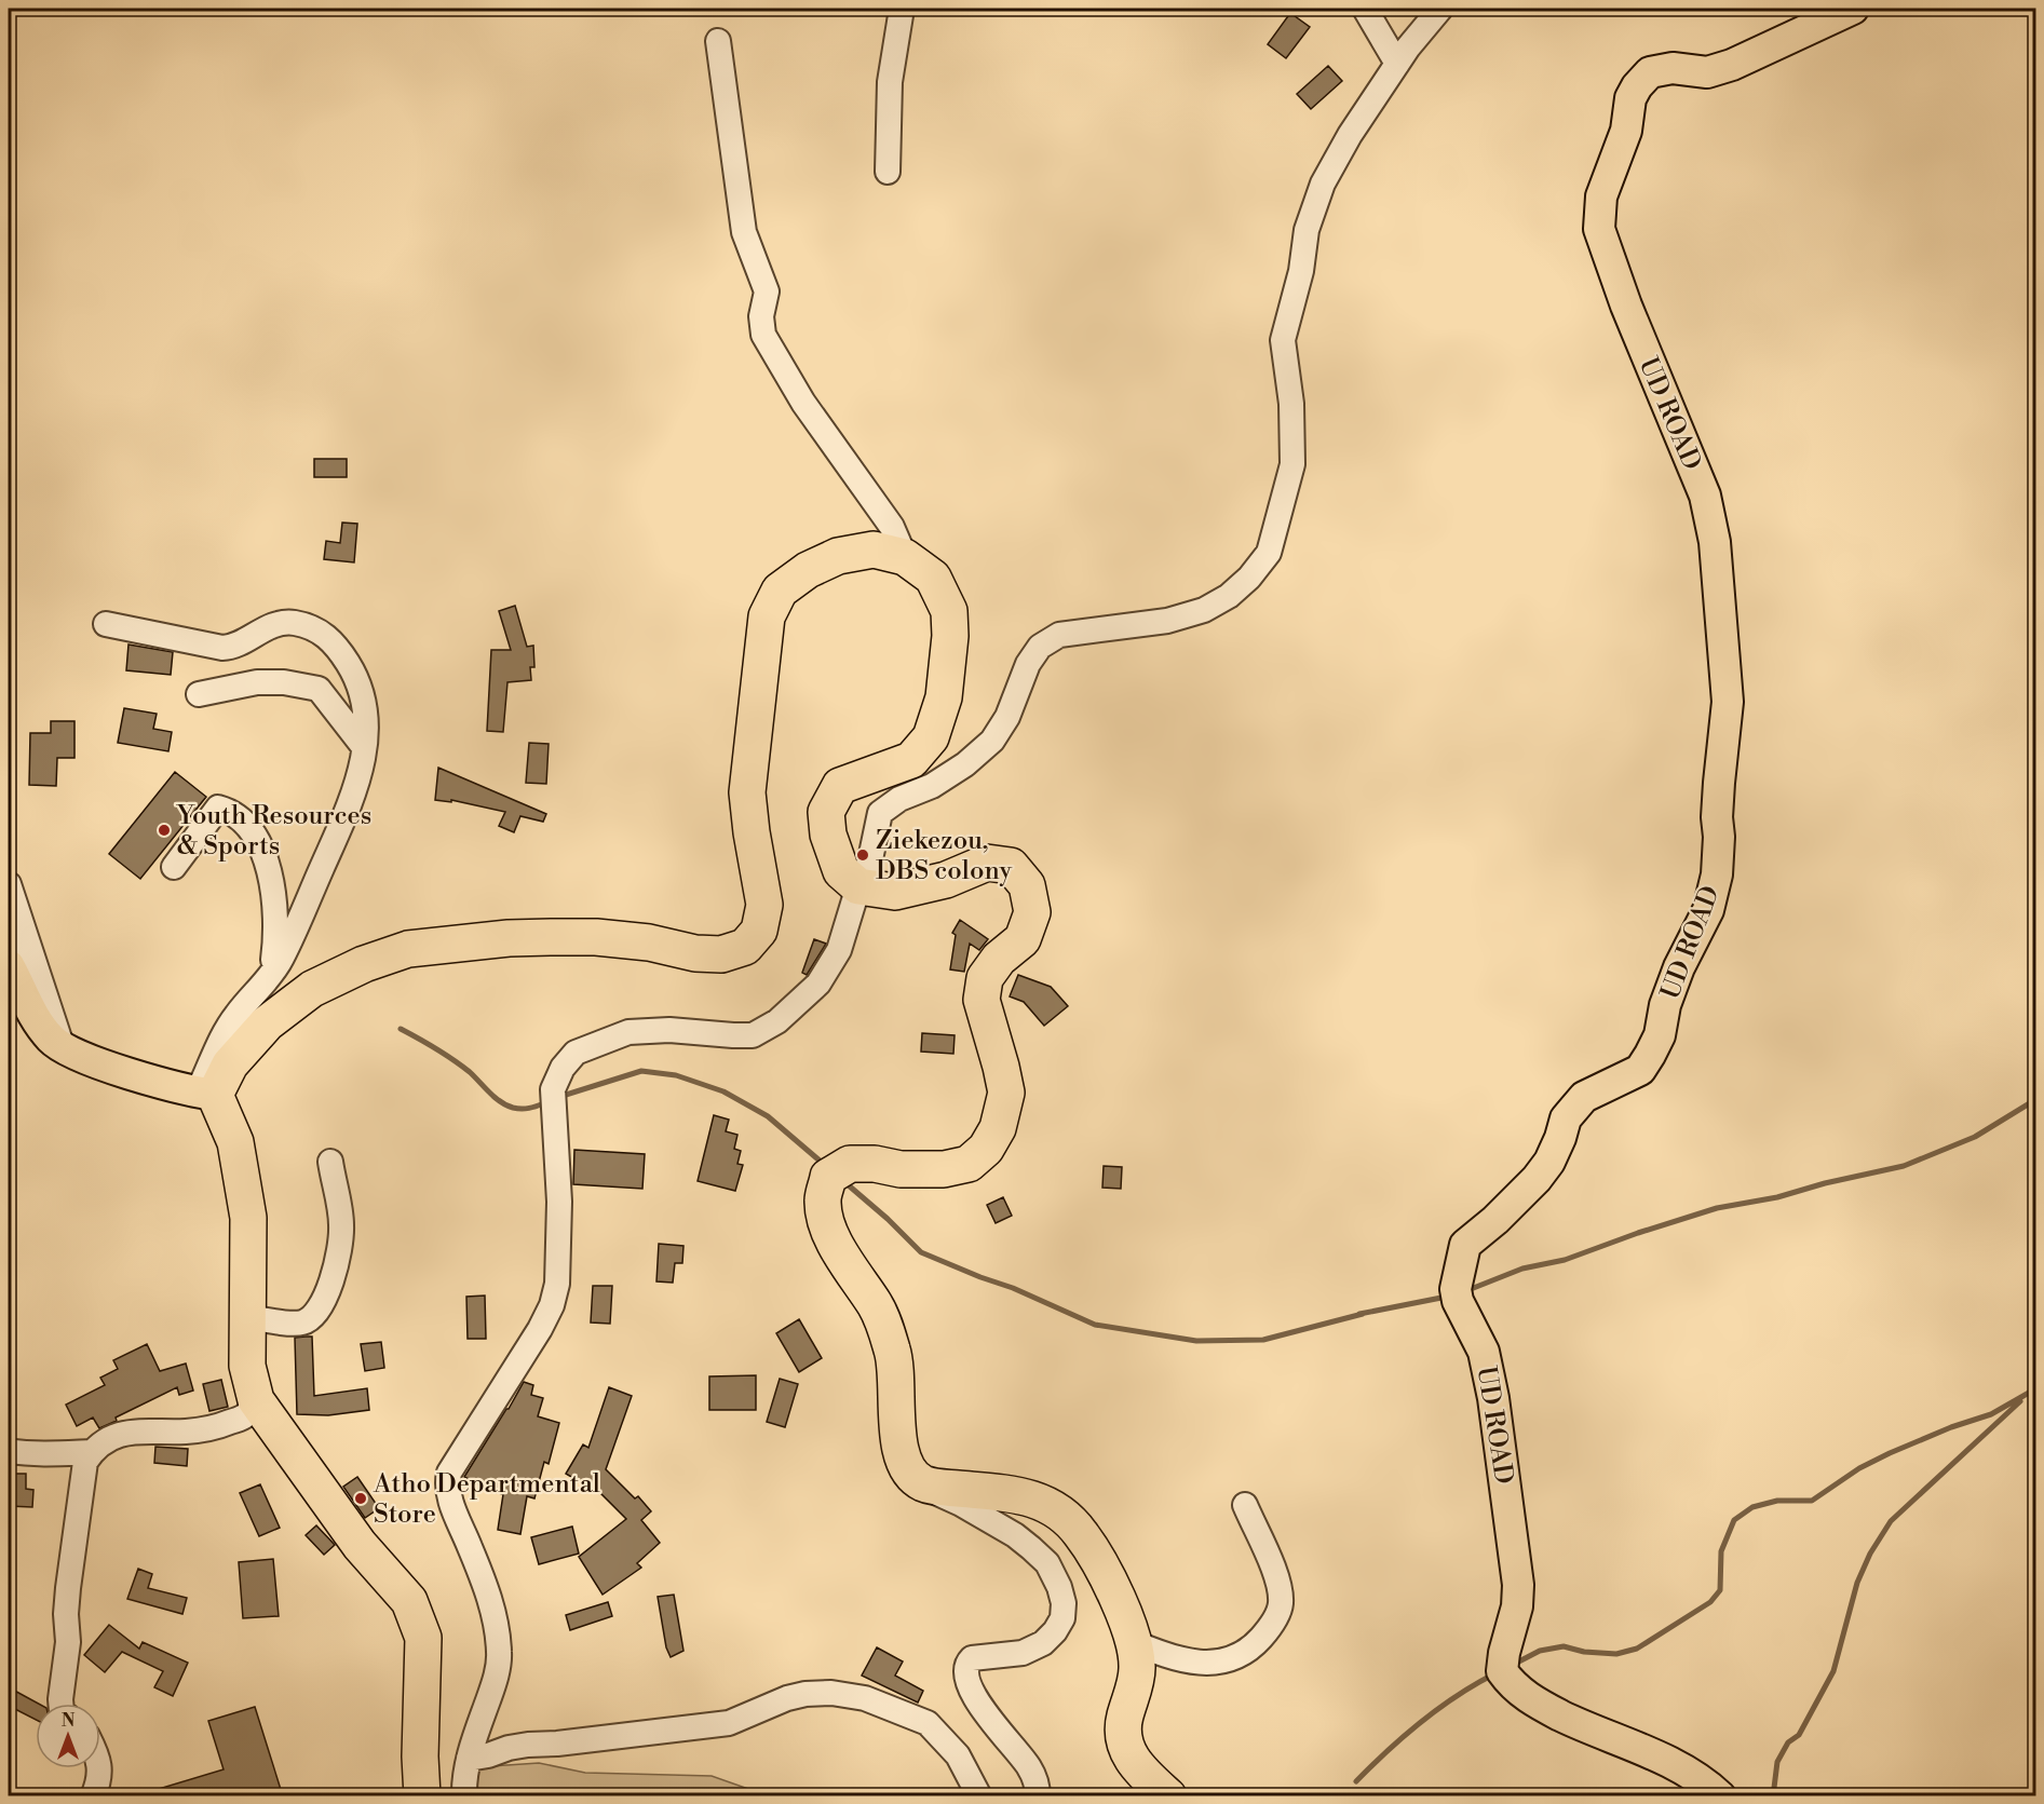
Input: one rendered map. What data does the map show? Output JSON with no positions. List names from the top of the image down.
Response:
{
  "streets": {
    "main road": ["UD ROAD"]
  },
  "places": ["Youth Resources & Sports", "Ziekezou, DBS colony", "Atho Departmental Store"],
  "north": "top"
}
